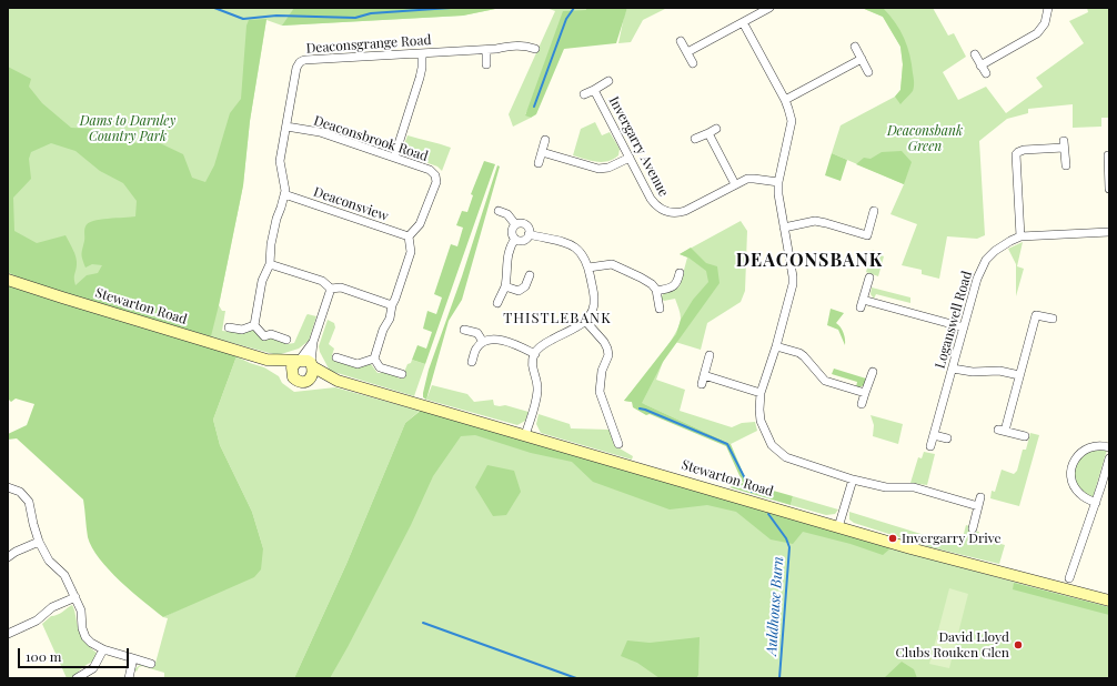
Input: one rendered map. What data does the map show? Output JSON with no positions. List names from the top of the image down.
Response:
{
  "streets": {
    "main road": ["Stewarton Road"],
    "street": [
      "Deaconsgrange Road",
      "Deaconsbrook Road",
      "Invergarry Avenue",
      "Deaconsview",
      "Loganswell Road"
    ]
  },
  "crossings": [
    ["Deaconsgrange Road", "Deaconsbrook Road"],
    ["Deaconsgrange Road", "Deaconsview"],
    ["Deaconsbrook Road", "Deaconsview"]
  ],
  "districts": ["DEACONSBANK", "THISTLEBANK"],
  "water": ["Auldhouse Burn"],
  "parks": ["Dams to Darnley Country Park", "Deaconsbank Green"],
  "places": ["Invergarry Drive", "David Lloyd Clubs Rouken Glen"],
  "scale_bar": "100 m"
}
